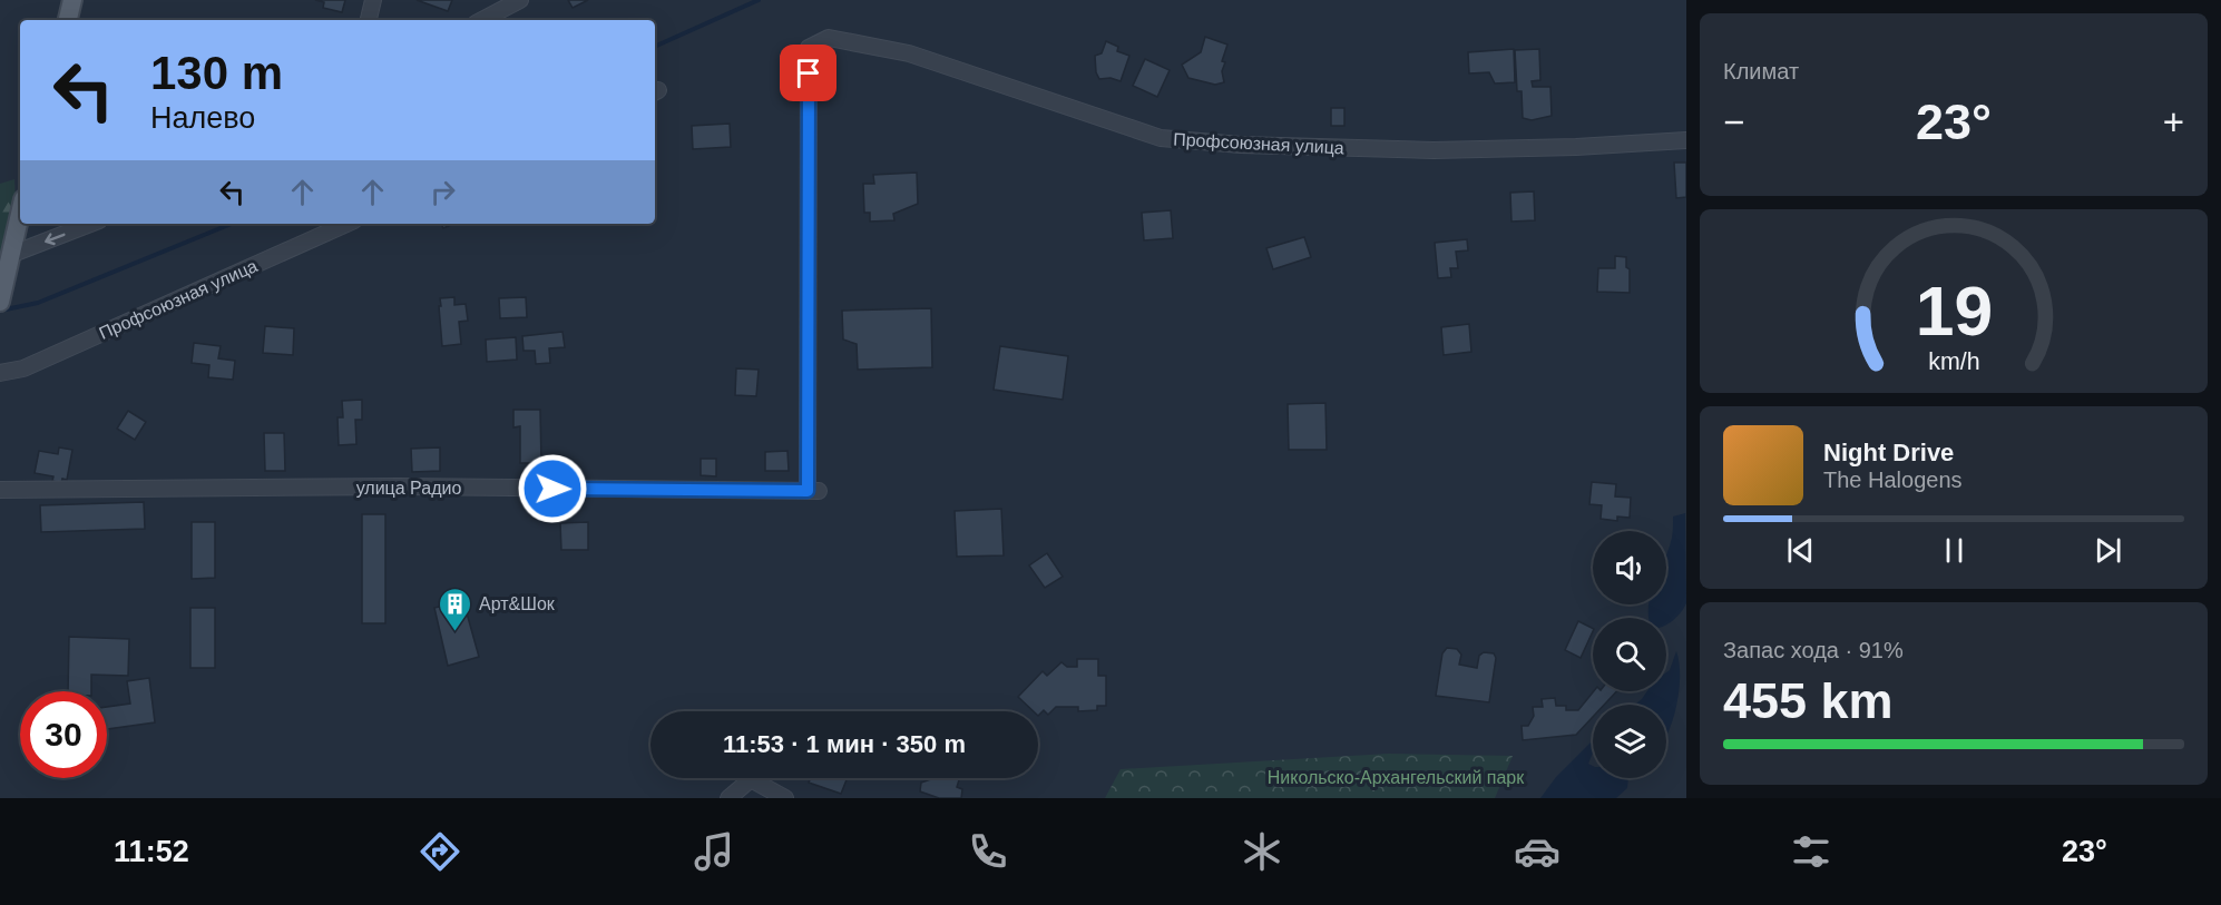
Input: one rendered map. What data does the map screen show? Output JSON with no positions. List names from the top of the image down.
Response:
{
  "streets": {
    "street": ["Профсоюзная улица", "улица Радио"]
  },
  "crossings": [
    ["Профсоюзная улица", "улица Радио"]
  ],
  "parks": ["Никольско-Архангельский парк"],
  "places": {
    "building": ["Арт&Шок"]
  },
  "page": {
    "tile": [
      "Климат",
      ["Запас хода · 91%", "455 km"]
    ],
    "turn": ["130 m", "Налево"],
    "heat": ["−", "23°", "+"],
    "song": ["Night Drive", "The Halogens"],
    "limit": "30",
    "trip": "11:53 · 1 мин · 350 m",
    "tabs": ["11:52", "23°"],
    "gauge": ["19", "km/h"]
  }
}
